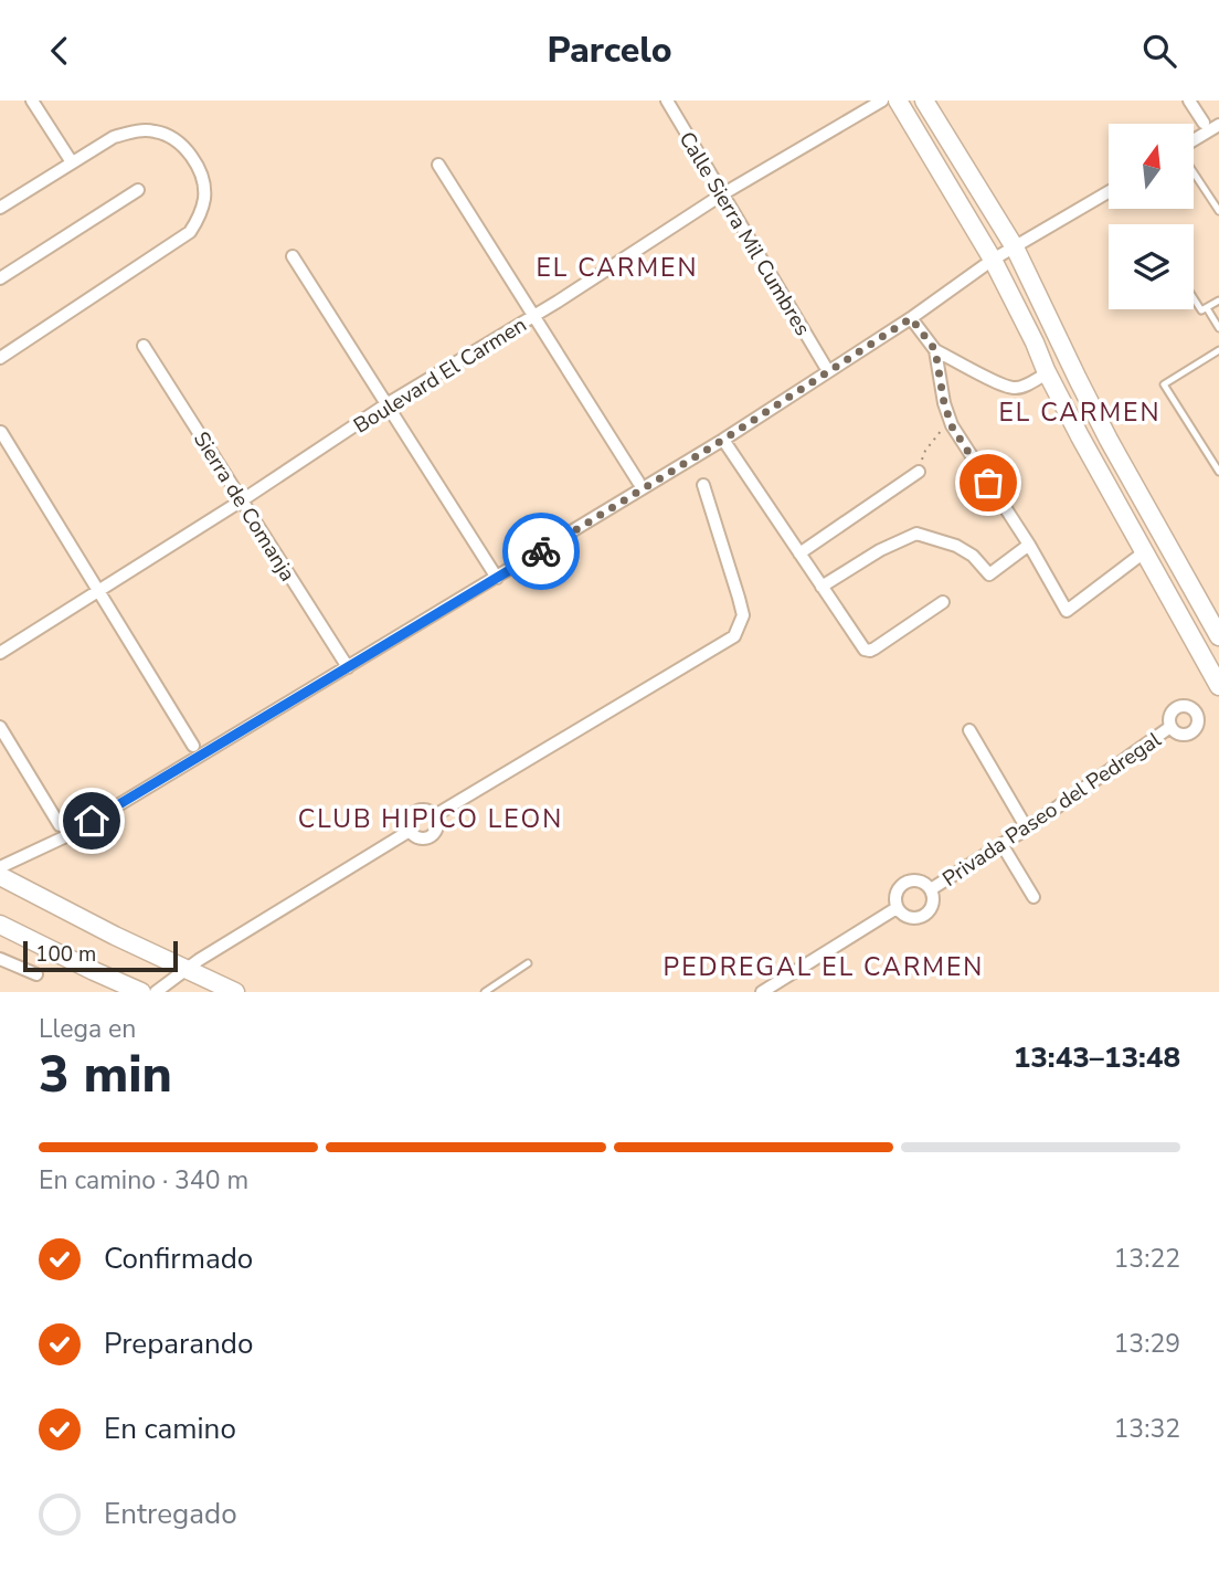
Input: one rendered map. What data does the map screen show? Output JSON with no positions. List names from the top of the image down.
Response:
{
  "streets": {
    "street": [
      "Calle Sierra Mil Cumbres",
      "Boulevard El Carmen",
      "Sierra de Comanja",
      "Privada Paseo del Pedregal"
    ]
  },
  "crossings": [
    ["Calle Sierra Mil Cumbres", "Boulevard El Carmen"],
    ["Boulevard El Carmen", "Sierra de Comanja"]
  ],
  "districts": [
    "EL CARMEN",
    "EL CARMEN",
    "CLUB HIPICO LEON",
    "PEDREGAL EL CARMEN"
  ],
  "scale_bar": "100 m",
  "north": "top",
  "page": {
    "header": "Parcelo",
    "scale": "100 m",
    "heading": ["3 min", "Llega en", "13:43–13:48"],
    "bar": "En camino · 340 m",
    "list": [
      ["Confirmado", "13:22"],
      ["Preparando", "13:29"],
      ["En camino", "13:32"],
      "Entregado"
    ]
  }
}
